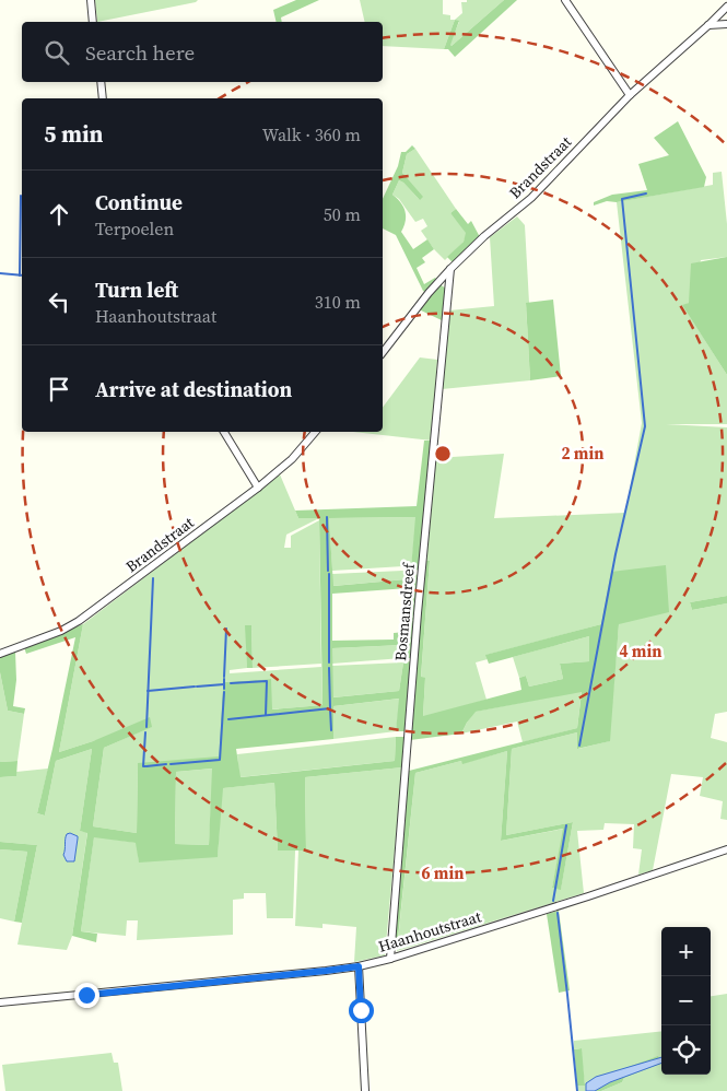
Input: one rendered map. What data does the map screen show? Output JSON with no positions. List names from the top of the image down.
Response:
{
  "streets": {
    "street": ["Brandstraat", "Bosmansdreef", "Haanhoutstraat"]
  },
  "crossings": [
    ["Brandstraat", "Bosmansdreef"],
    ["Bosmansdreef", "Haanhoutstraat"]
  ],
  "page": {
    "search": "Search here",
    "heading": ["5 min", "Walk · 360 m"],
    "list": [
      ["Continue", "Terpoelen", "50 m"],
      ["Turn left", "Haanhoutstraat", "310 m"],
      "Arrive at destination"
    ],
    "map_buttons": ["+", "−"]
  },
  "rings": ["2 min", "4 min", "6 min"]
}
